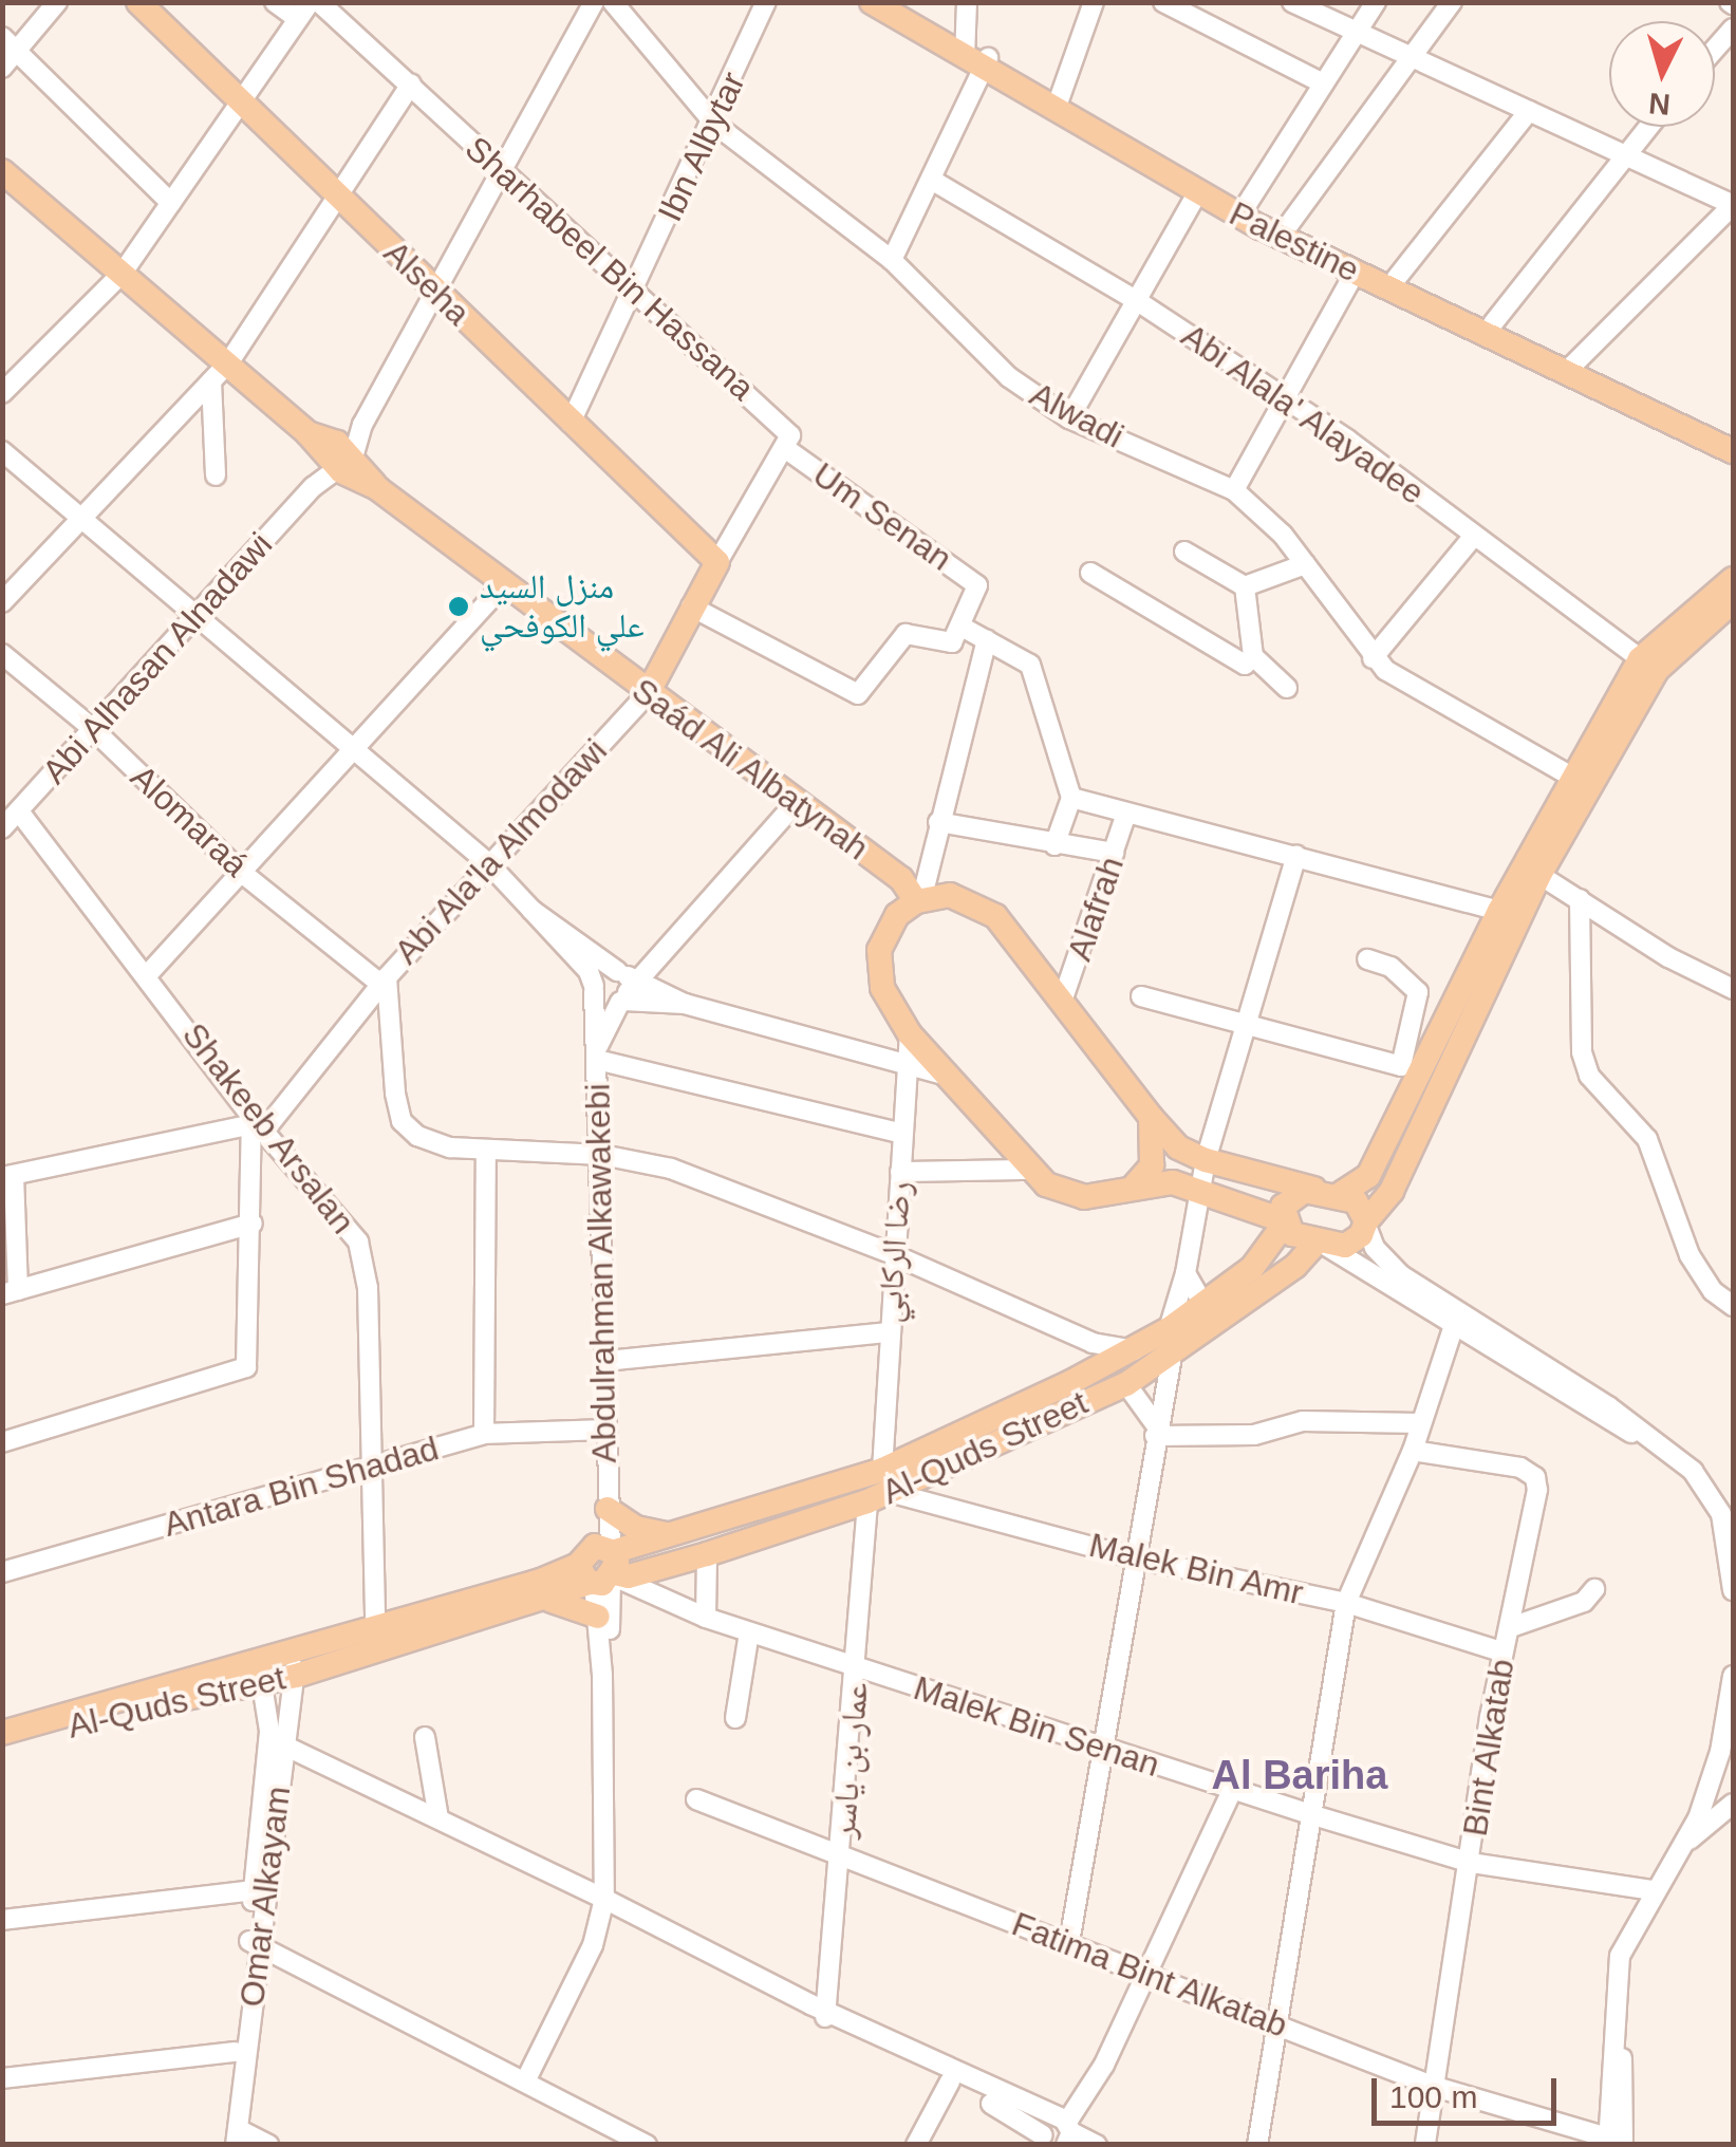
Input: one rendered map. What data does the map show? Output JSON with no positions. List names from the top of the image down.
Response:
{
  "streets": {
    "main road": [
      "Palestine",
      "Alseha",
      "Saád Ali Albatynah",
      "Abi Ala'la Almodawi",
      "Al-Quds Street"
    ],
    "street": [
      "Ibn Albytar",
      "Sharhabeel Bin Hassana",
      "Abi Alala' Alayadee",
      "Alwadi",
      "Um Senan",
      "Abi Alhasan Alnadawi",
      "Alomaraá",
      "Alafrah",
      "Shakeeb Arsalan",
      "رضا الركابي",
      "Abdulrahman Alkawakebi",
      "Antara Bin Shadad",
      "Malek Bin Amr",
      "Malek Bin Senan",
      "Bint Alkatab",
      "عمار بن ياسر",
      "Omar Alkayam",
      "Fatima Bint Alkatab"
    ]
  },
  "crossings": [
    ["Ibn Albytar", "Sharhabeel Bin Hassana"],
    ["Ibn Albytar", "Alseha"],
    ["Ibn Albytar", "Alwadi"],
    ["Sharhabeel Bin Hassana", "Um Senan"],
    ["Alseha", "Abi Ala'la Almodawi"],
    ["Abi Alhasan Alnadawi", "Saád Ali Albatynah"],
    ["Abi Alhasan Alnadawi", "Alomaraá"],
    ["Abi Alhasan Alnadawi", "Shakeeb Arsalan"],
    ["Saád Ali Albatynah", "Abi Ala'la Almodawi"],
    ["Alomaraá", "Abi Ala'la Almodawi"],
    ["Abi Ala'la Almodawi", "Shakeeb Arsalan"],
    ["Shakeeb Arsalan", "Antara Bin Shadad"],
    ["رضا الركابي", "Al-Quds Street"],
    ["رضا الركابي", "Malek Bin Amr"],
    ["رضا الركابي", "عمار بن ياسر"],
    ["Abdulrahman Alkawakebi", "Al-Quds Street"],
    ["Abdulrahman Alkawakebi", "Antara Bin Shadad"],
    ["Abdulrahman Alkawakebi", "Malek Bin Senan"],
    ["Al-Quds Street", "Malek Bin Amr"],
    ["Al-Quds Street", "Malek Bin Senan"],
    ["Al-Quds Street", "عمار بن ياسر"],
    ["Al-Quds Street", "Omar Alkayam"],
    ["Malek Bin Amr", "Bint Alkatab"],
    ["Malek Bin Amr", "عمار بن ياسر"],
    ["Malek Bin Senan", "Bint Alkatab"],
    ["Malek Bin Senan", "عمار بن ياسر"],
    ["Bint Alkatab", "Fatima Bint Alkatab"],
    ["عمار بن ياسر", "Fatima Bint Alkatab"]
  ],
  "districts": ["Al Bariha"],
  "places": ["منزل السيد علي الكوفحي"],
  "scale_bar": "100 m",
  "north": "bottom"
}
